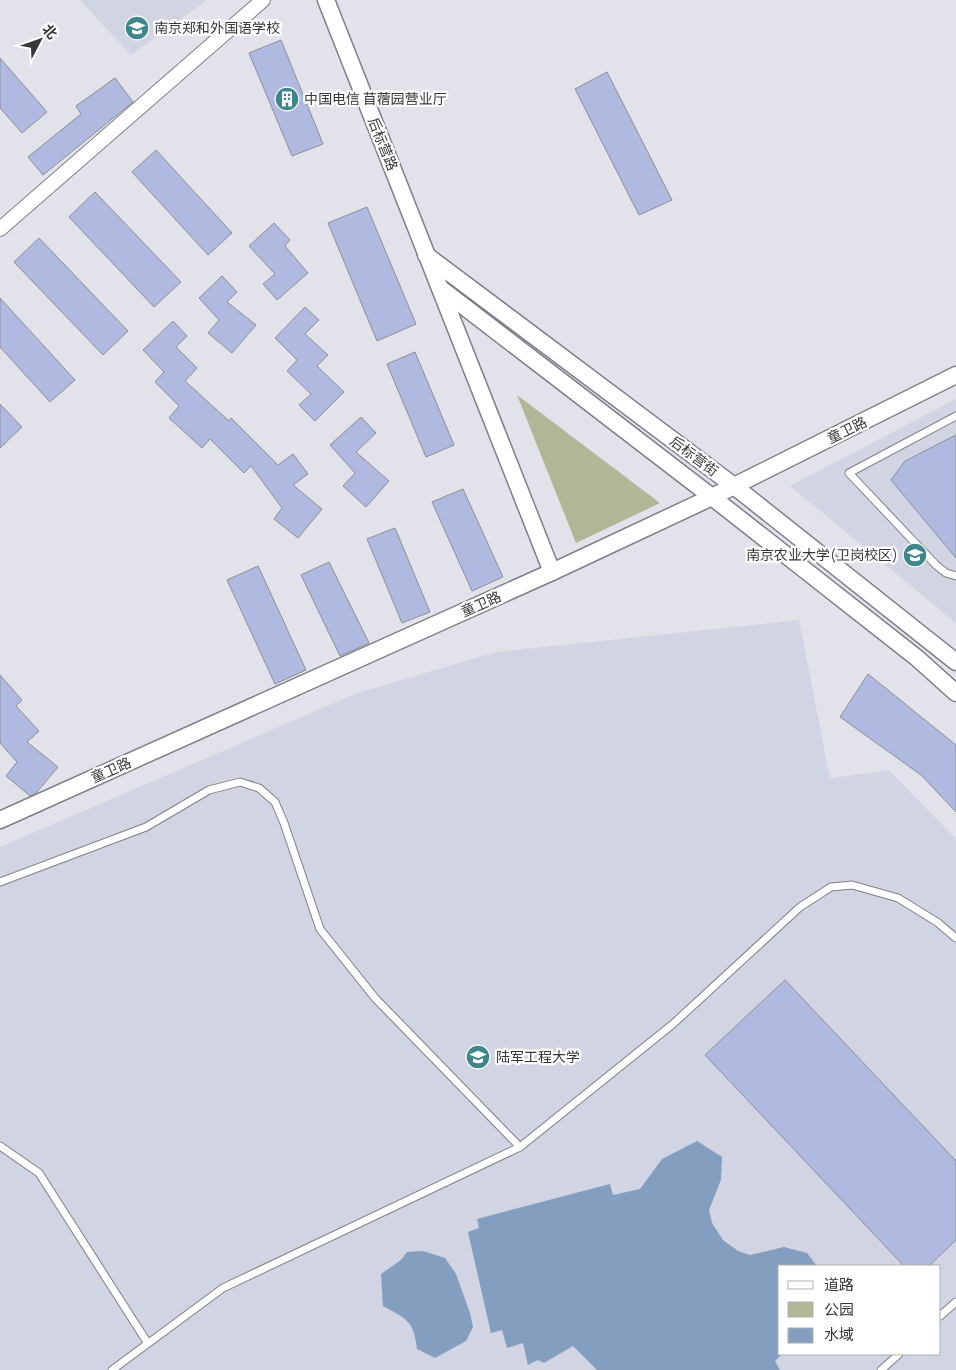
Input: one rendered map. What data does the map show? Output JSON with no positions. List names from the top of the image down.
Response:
{
  "streets": {
    "street": ["后标营路", "童卫路", "后标营街"]
  },
  "crossings": [
    ["后标营路", "童卫路"],
    ["后标营路", "后标营街"],
    ["童卫路", "后标营街"]
  ],
  "places": {
    "school or university": ["南京郑和外国语学校", "南京农业大学(卫岗校区)", "陆军工程大学"],
    "building": ["中国电信 苜蓿园营业厅"]
  },
  "legend": ["道路", "公园", "水域"],
  "north": "top right"
}
